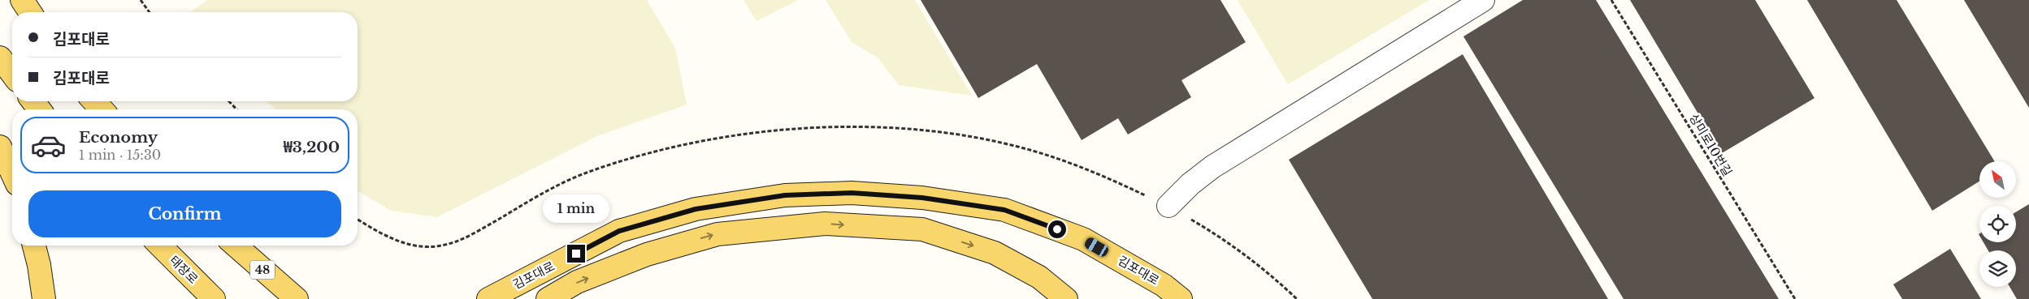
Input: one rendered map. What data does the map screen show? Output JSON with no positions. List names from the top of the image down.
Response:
{
  "streets": {
    "main road": ["태장로", "48", "김포대로"],
    "path": ["상미로10번길"]
  },
  "north": "top left",
  "page": {
    "banner": ["김포대로", "김포대로"],
    "list": [
      {
        "name": "Economy",
        "note": "1 min · 15:30",
        "value": "₩3,200"
      }
    ],
    "buttons": "Confirm",
    "bubble": "1 min"
  }
}
